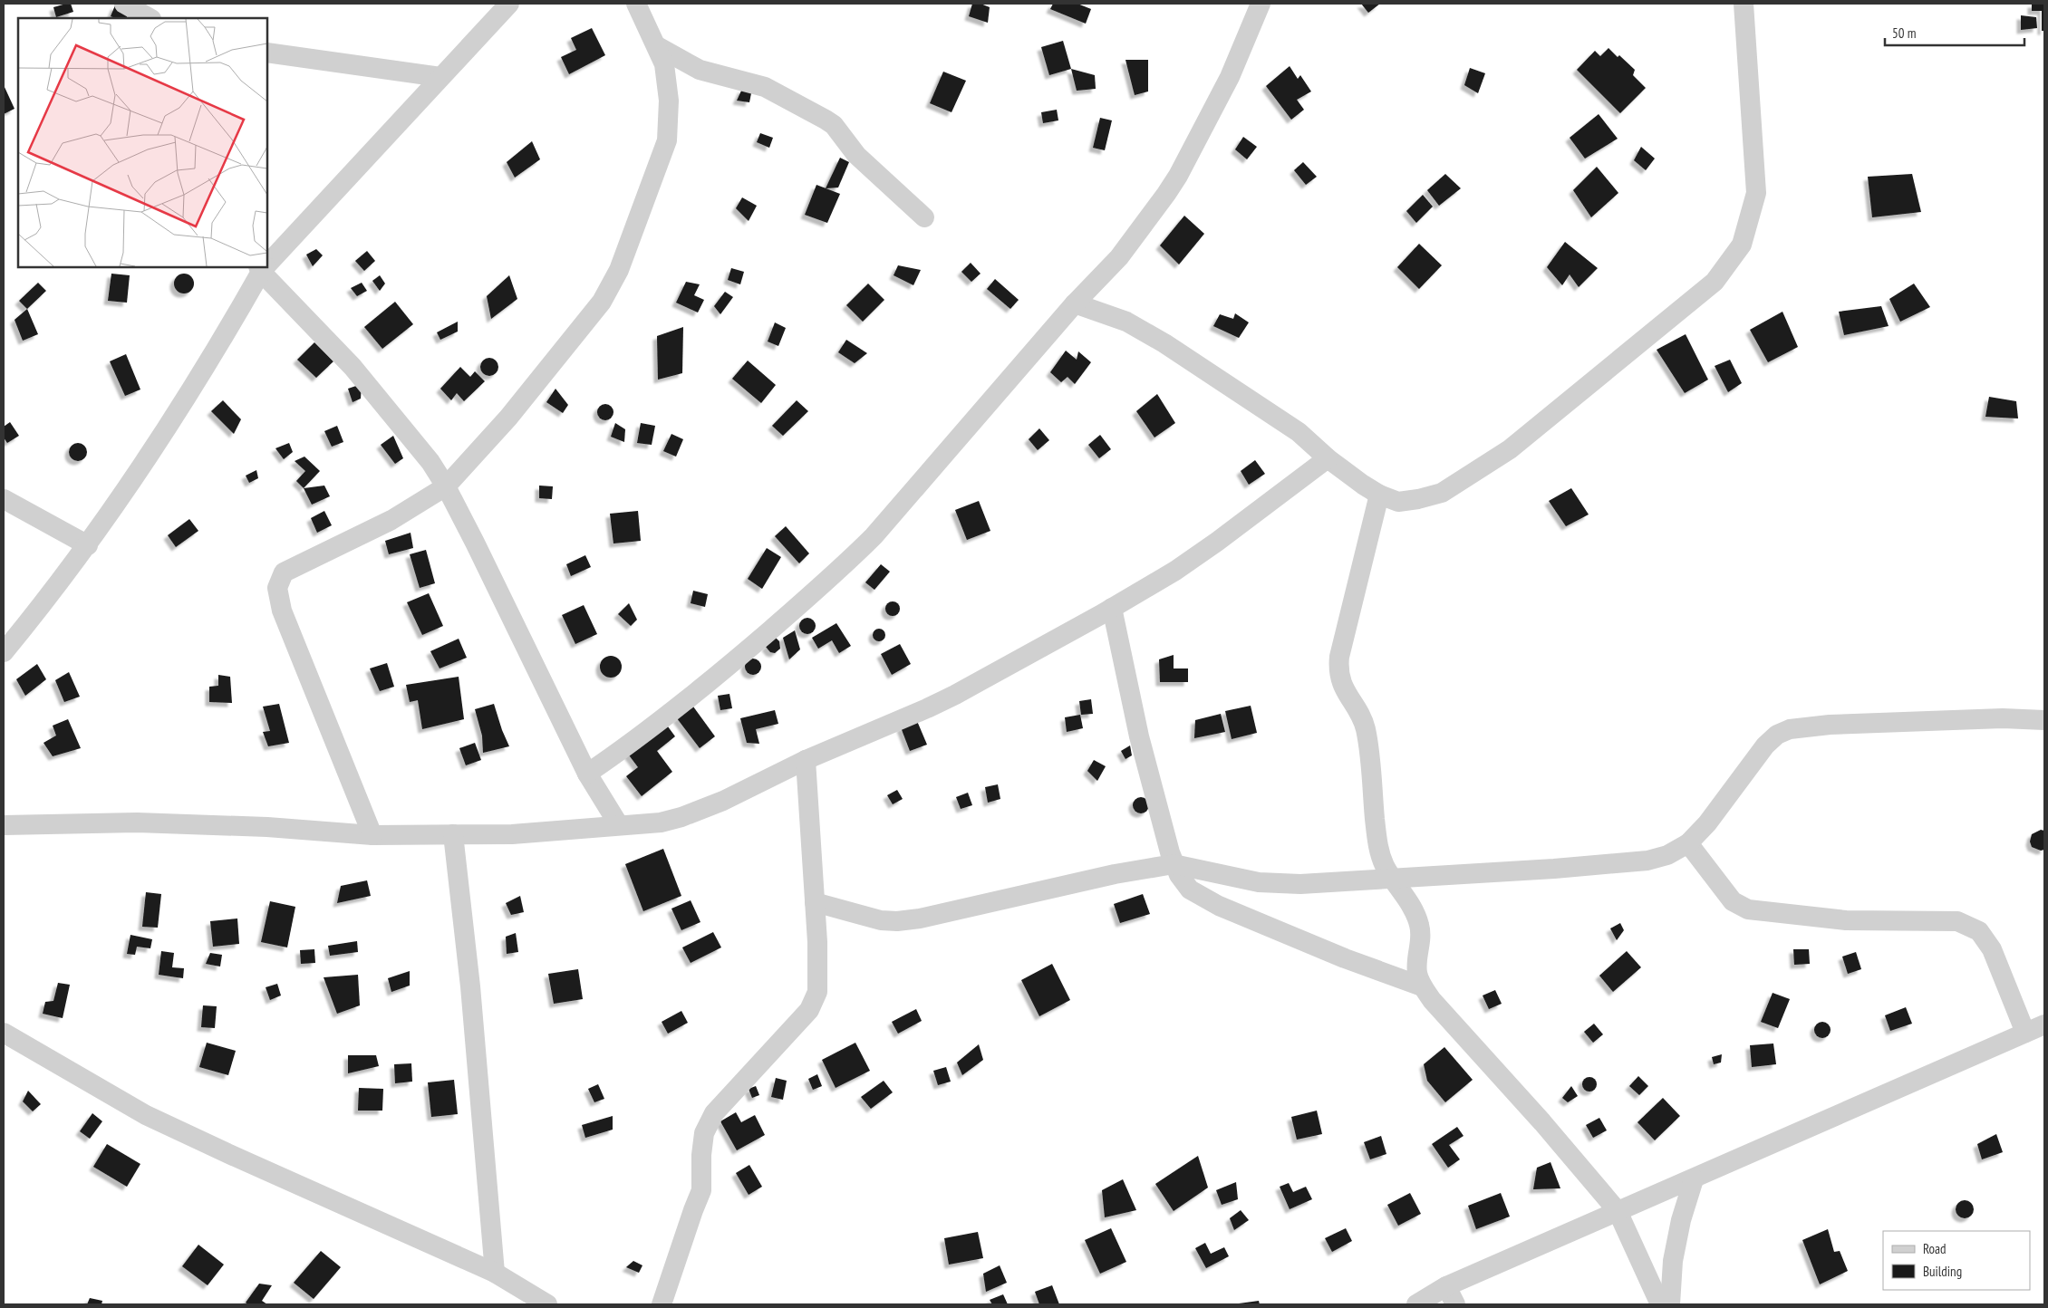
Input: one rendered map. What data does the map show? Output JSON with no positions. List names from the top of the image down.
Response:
{
  "legend": ["Road", "Building"],
  "scale_bar": "50 m"
}
